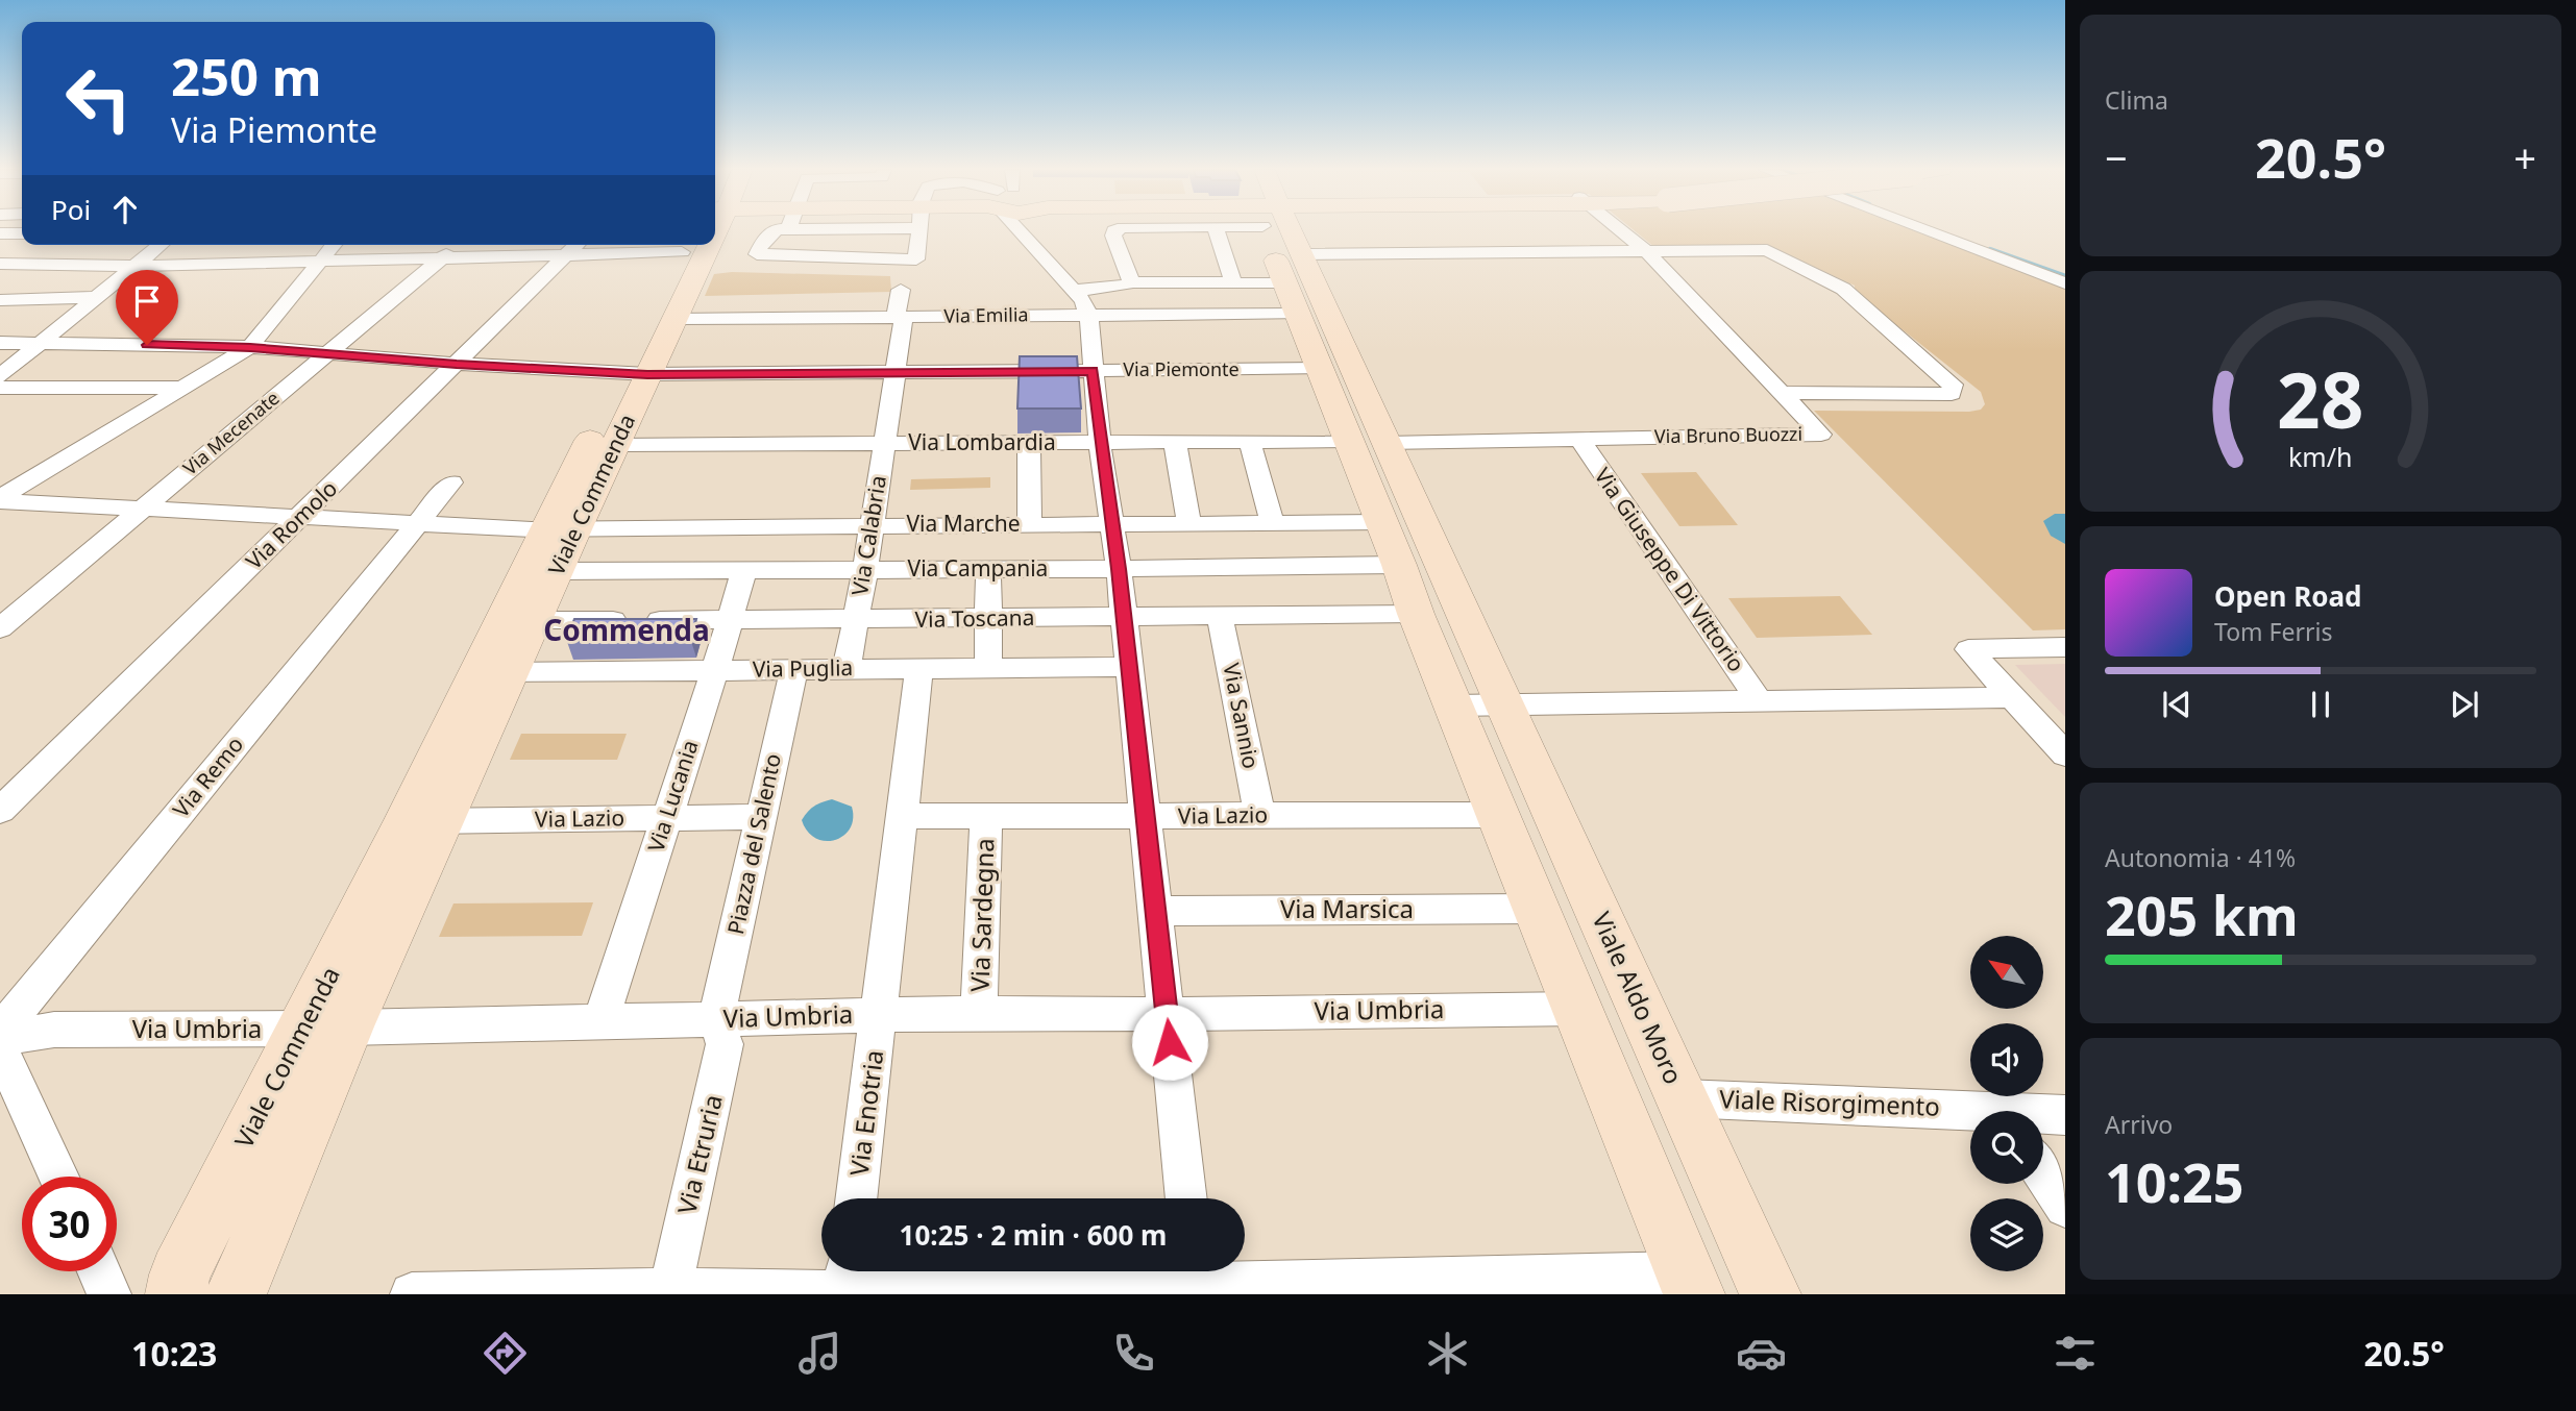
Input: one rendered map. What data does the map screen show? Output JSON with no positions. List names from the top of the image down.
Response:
{
  "streets": {
    "street": [
      "Via Emilia",
      "Via Piemonte",
      "Via Mecenate",
      "Via Bruno Buozzi",
      "Via Lombardia",
      "Viale Commenda",
      "Via Marche",
      "Via Romolo",
      "Via Calabria",
      "Via Campania",
      "Via Giuseppe Di Vittorio",
      "Via Toscana",
      "Via Puglia",
      "Via Sannio",
      "Via Remo",
      "Via Lucania",
      "Via Lazio",
      "Piazza del Salento",
      "Via Marsica",
      "Via Sardegna",
      "Viale Aldo Moro",
      "Via Umbria",
      "Viale Risorgimento",
      "Via Enotria",
      "Via Etruria"
    ]
  },
  "crossings": [
    ["Via Emilia", "Via Bruno Buozzi"],
    ["Via Emilia", "Viale Commenda"],
    ["Via Emilia", "Via Calabria"],
    ["Via Emilia", "Viale Aldo Moro"],
    ["Via Piemonte", "Via Mecenate"],
    ["Via Piemonte", "Viale Commenda"],
    ["Via Piemonte", "Via Romolo"],
    ["Via Piemonte", "Via Calabria"],
    ["Via Piemonte", "Viale Aldo Moro"],
    ["Via Bruno Buozzi", "Via Lombardia"],
    ["Via Bruno Buozzi", "Via Giuseppe Di Vittorio"],
    ["Via Bruno Buozzi", "Viale Aldo Moro"],
    ["Via Lombardia", "Viale Commenda"],
    ["Via Lombardia", "Via Calabria"],
    ["Via Lombardia", "Viale Aldo Moro"],
    ["Viale Commenda", "Via Marche"],
    ["Viale Commenda", "Via Campania"],
    ["Viale Commenda", "Via Toscana"],
    ["Viale Commenda", "Via Puglia"],
    ["Viale Commenda", "Via Lazio"],
    ["Viale Commenda", "Via Umbria"],
    ["Via Marche", "Via Calabria"],
    ["Via Marche", "Via Campania"],
    ["Via Marche", "Viale Aldo Moro"],
    ["Via Calabria", "Via Campania"],
    ["Via Calabria", "Via Toscana"],
    ["Via Calabria", "Via Puglia"],
    ["Via Campania", "Via Lucania"],
    ["Via Campania", "Viale Aldo Moro"],
    ["Via Giuseppe Di Vittorio", "Viale Aldo Moro"],
    ["Via Toscana", "Via Sannio"],
    ["Via Toscana", "Via Lucania"],
    ["Via Toscana", "Viale Aldo Moro"],
    ["Via Puglia", "Via Lucania"],
    ["Via Puglia", "Piazza del Salento"],
    ["Via Sannio", "Via Lazio"],
    ["Via Lucania", "Via Lazio"],
    ["Via Lucania", "Via Umbria"],
    ["Via Lazio", "Piazza del Salento"],
    ["Via Lazio", "Via Sardegna"],
    ["Via Lazio", "Viale Aldo Moro"],
    ["Piazza del Salento", "Via Umbria"],
    ["Piazza del Salento", "Via Etruria"],
    ["Via Marsica", "Viale Aldo Moro"],
    ["Via Sardegna", "Via Umbria"],
    ["Viale Aldo Moro", "Via Umbria"],
    ["Viale Aldo Moro", "Viale Risorgimento"],
    ["Via Umbria", "Via Enotria"],
    ["Via Umbria", "Via Etruria"]
  ],
  "districts": ["Commenda"],
  "north": "top left",
  "page": {
    "tile": [
      "Clima",
      ["Autonomia · 41%", "205 km"],
      ["Arrivo", "10:25"]
    ],
    "turn": ["250 m", "Via Piemonte"],
    "heat": ["−", "20.5°", "+"],
    "then": "Poi",
    "song": ["Open Road", "Tom Ferris"],
    "limit": "30",
    "trip": "10:25 · 2 min · 600 m",
    "tabs": ["10:23", "20.5°"],
    "gauge": ["28", "km/h"]
  }
}
